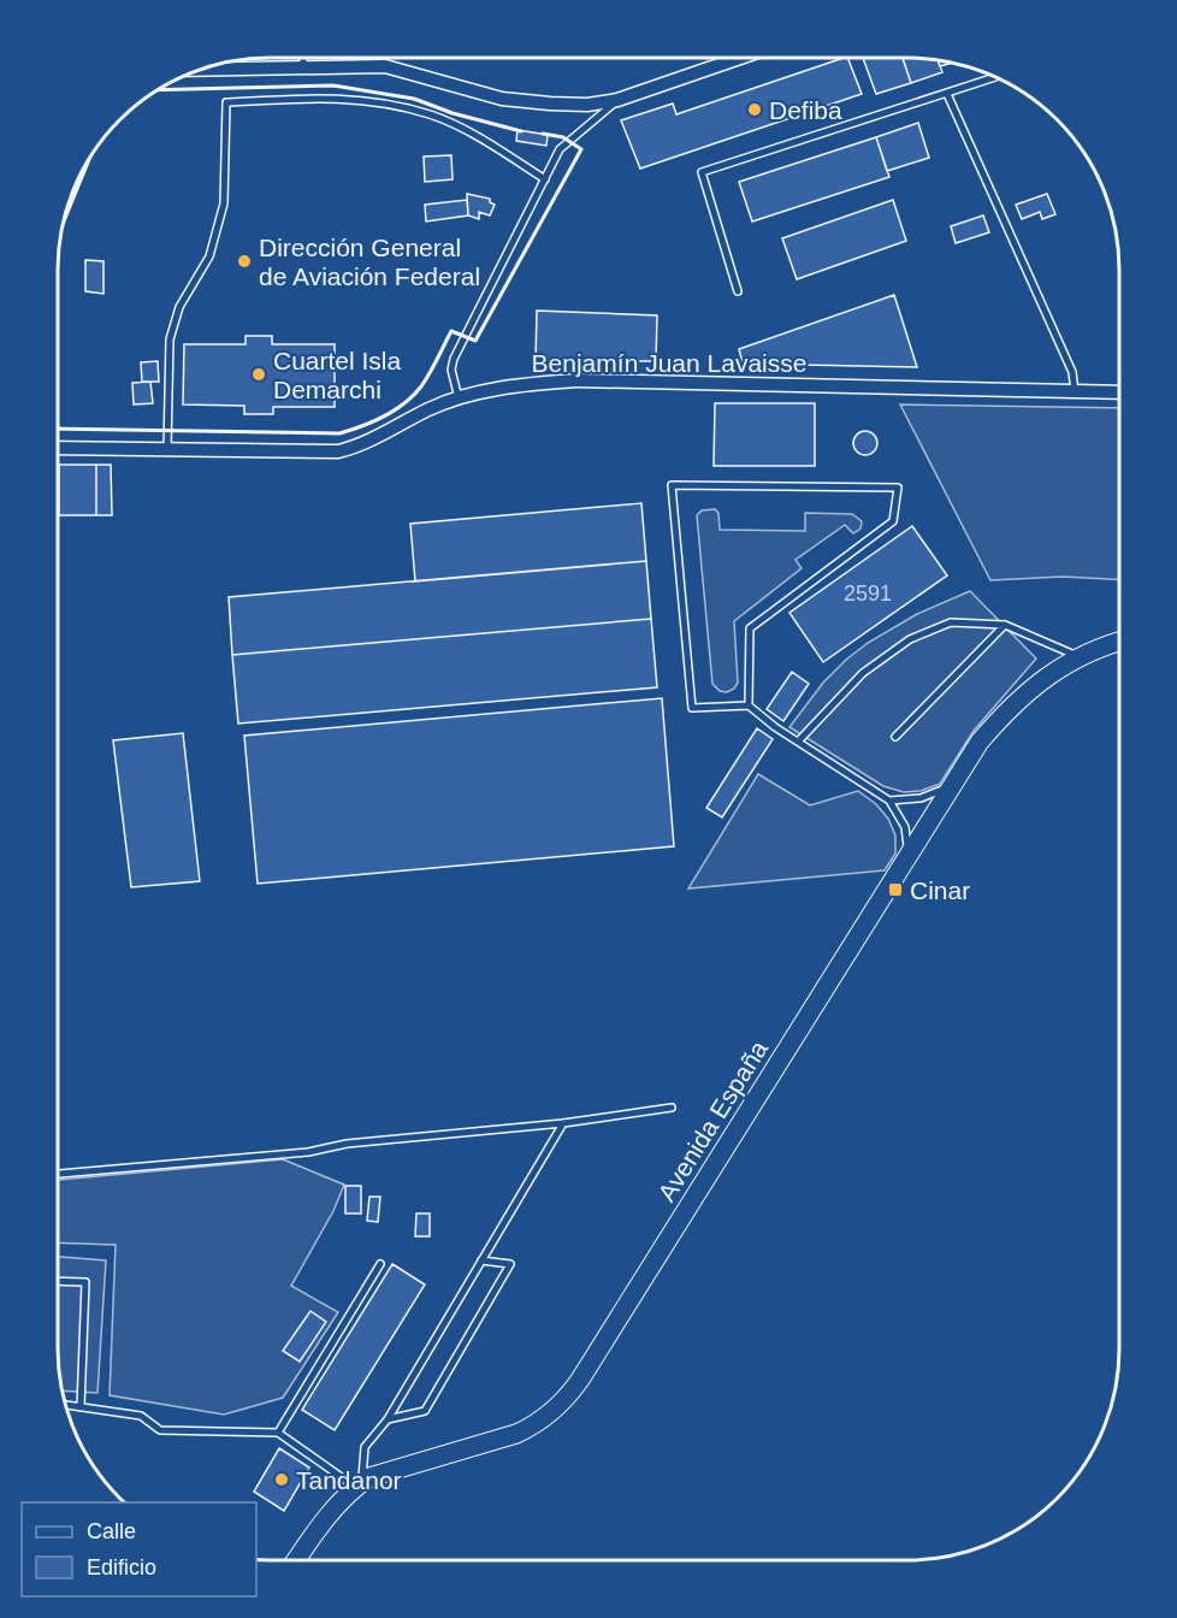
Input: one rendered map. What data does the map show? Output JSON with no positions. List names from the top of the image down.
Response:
{
  "streets": {
    "street": ["Benjamín Juan Lavaisse", "Avenida España"]
  },
  "places": {
    "other": [
      "Defiba",
      "Dirección General de Aviación Federal",
      "Cuartel Isla Demarchi",
      "Tandanor"
    ],
    "transit": ["Cinar"]
  },
  "house_numbers": ["2591"],
  "legend": ["Calle", "Edificio"]
}
